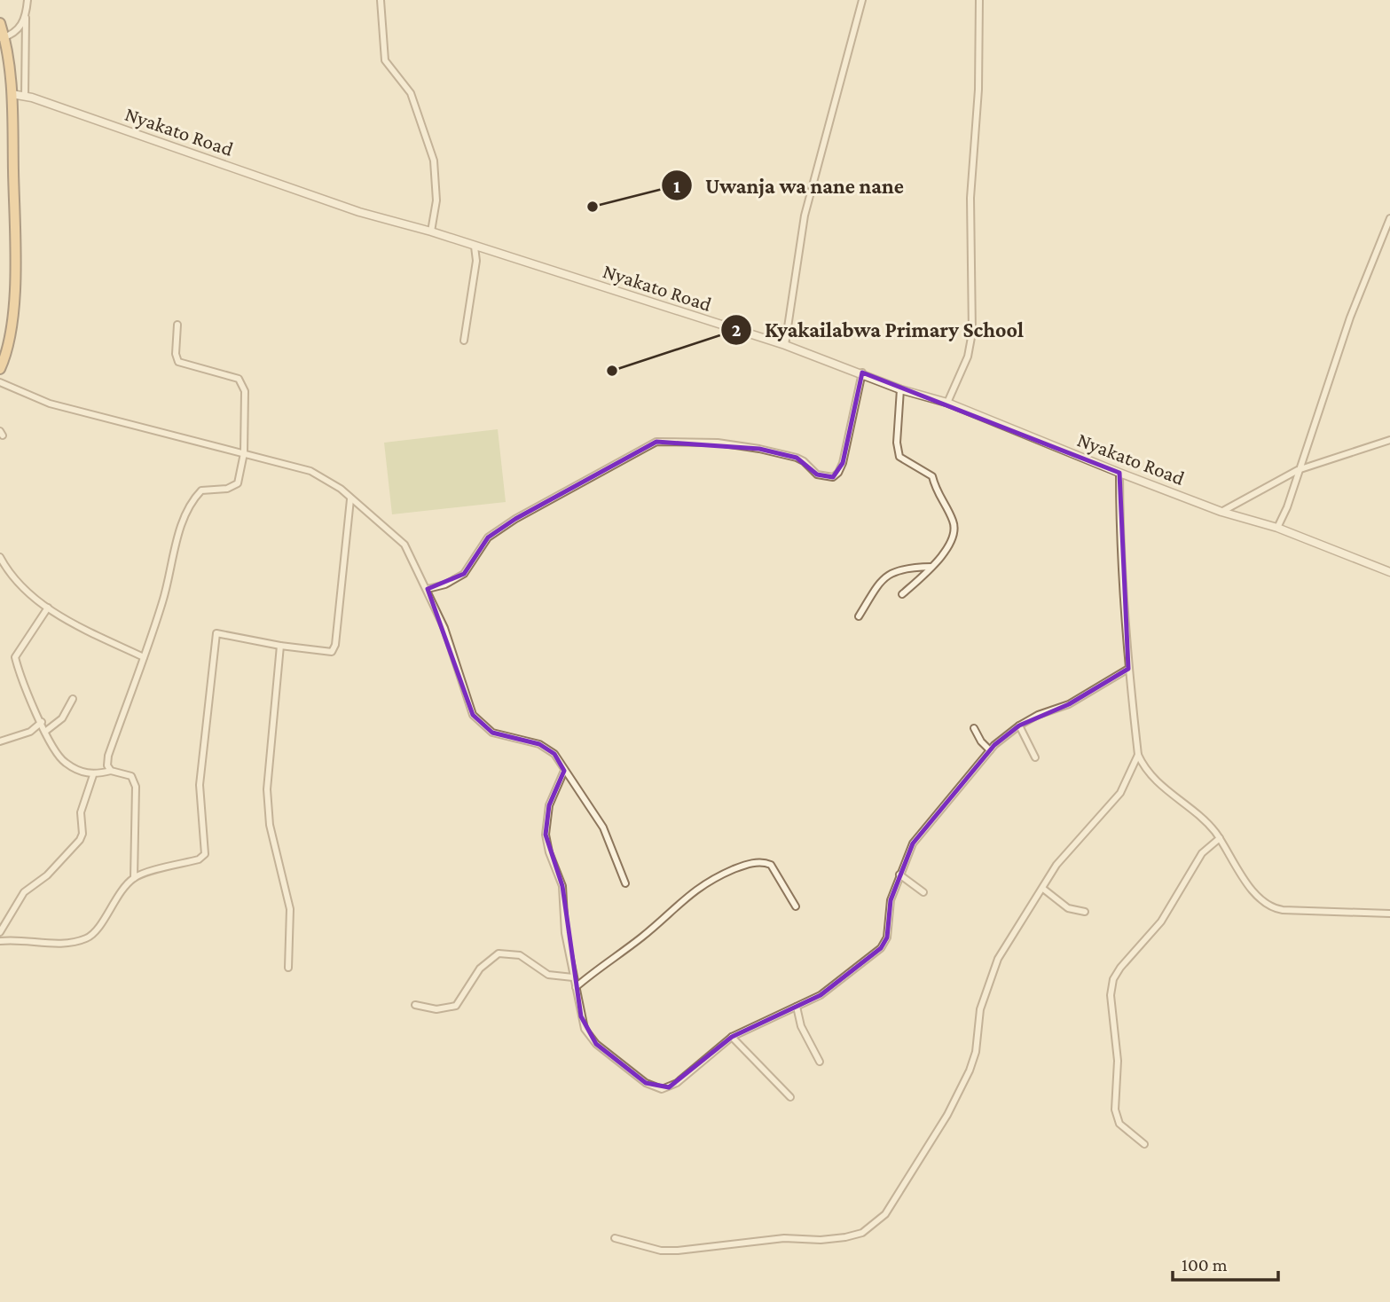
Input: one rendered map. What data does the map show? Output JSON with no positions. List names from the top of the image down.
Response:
{
  "streets": {
    "street": ["Nyakato Road"]
  },
  "places": ["Uwanja wa nane nane", "Kyakailabwa Primary School"],
  "scale_bar": "100 m"
}
